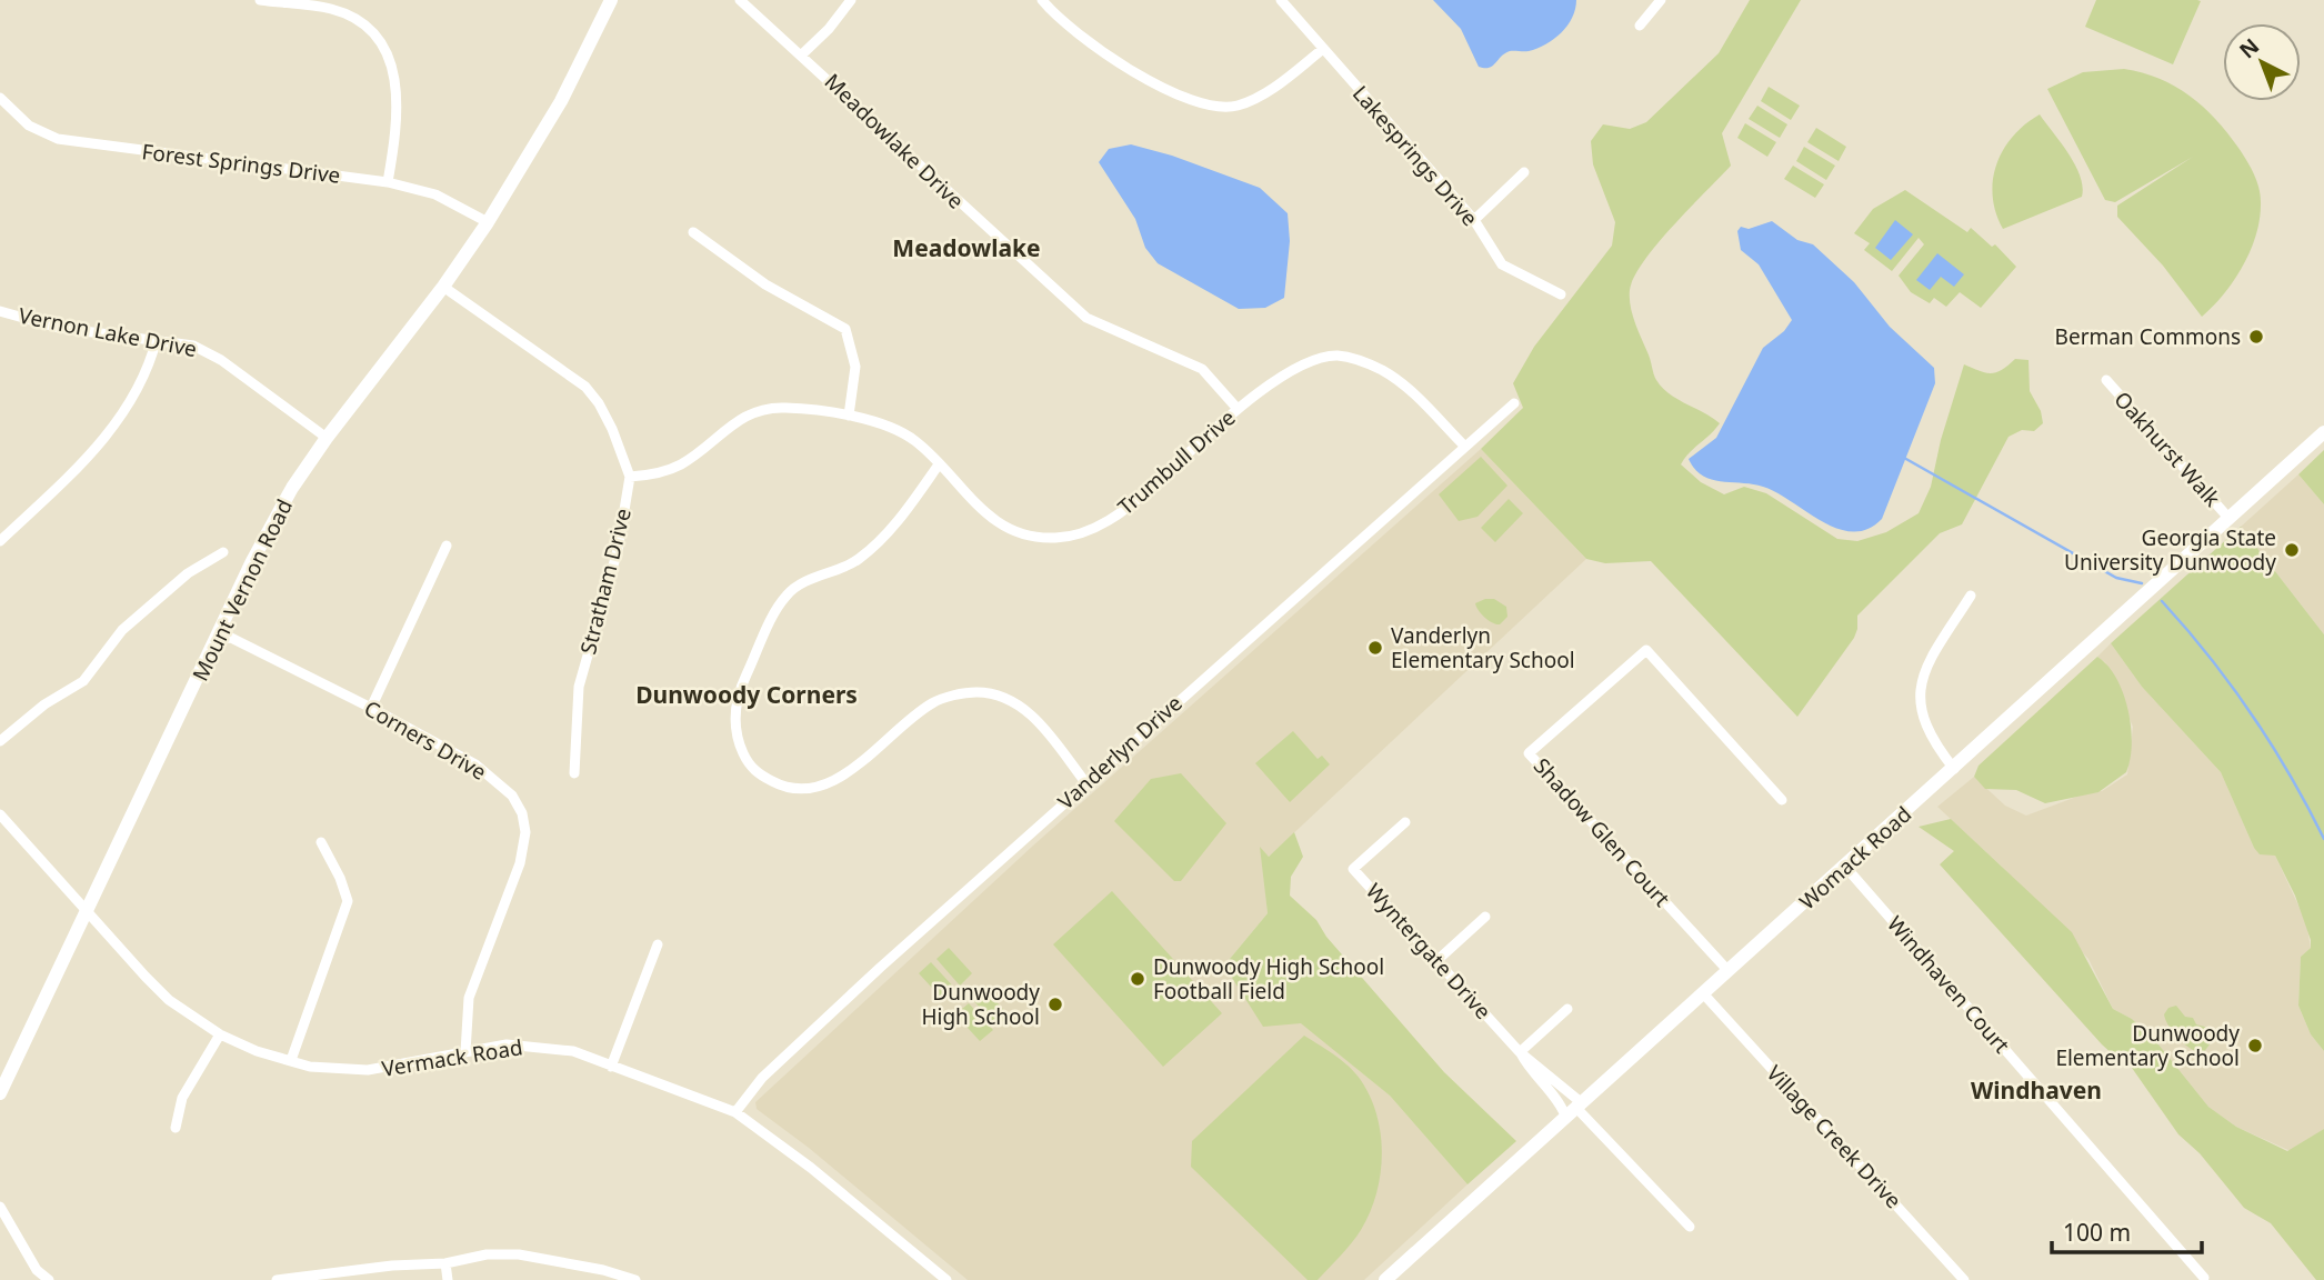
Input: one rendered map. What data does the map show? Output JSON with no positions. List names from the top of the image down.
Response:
{
  "streets": {
    "main road": ["Mount Vernon Road", "Womack Road"],
    "street": [
      "Meadowlake Drive",
      "Lakesprings Drive",
      "Forest Springs Drive",
      "Vernon Lake Drive",
      "Oakhurst Walk",
      "Trumbull Drive",
      "Stratham Drive",
      "Corners Drive",
      "Vanderlyn Drive",
      "Shadow Glen Court",
      "Wyntergate Drive",
      "Windhaven Court",
      "Vermack Road",
      "Village Creek Drive"
    ]
  },
  "crossings": [
    ["Meadowlake Drive", "Trumbull Drive"],
    ["Forest Springs Drive", "Mount Vernon Road"],
    ["Vernon Lake Drive", "Mount Vernon Road"],
    ["Oakhurst Walk", "Womack Road"],
    ["Trumbull Drive", "Stratham Drive"],
    ["Trumbull Drive", "Vanderlyn Drive"],
    ["Stratham Drive", "Mount Vernon Road"],
    ["Mount Vernon Road", "Corners Drive"],
    ["Mount Vernon Road", "Vermack Road"],
    ["Corners Drive", "Vermack Road"],
    ["Vanderlyn Drive", "Vermack Road"],
    ["Shadow Glen Court", "Womack Road"],
    ["Womack Road", "Wyntergate Drive"],
    ["Womack Road", "Windhaven Court"],
    ["Womack Road", "Village Creek Drive"]
  ],
  "districts": ["Meadowlake", "Dunwoody Corners", "Windhaven"],
  "places": [
    "Berman Commons",
    "Georgia State University Dunwoody",
    "Vanderlyn Elementary School",
    "Dunwoody High School Football Field",
    "Dunwoody High School",
    "Dunwoody Elementary School"
  ],
  "scale_bar": "100 m",
  "north": "top left"
}
